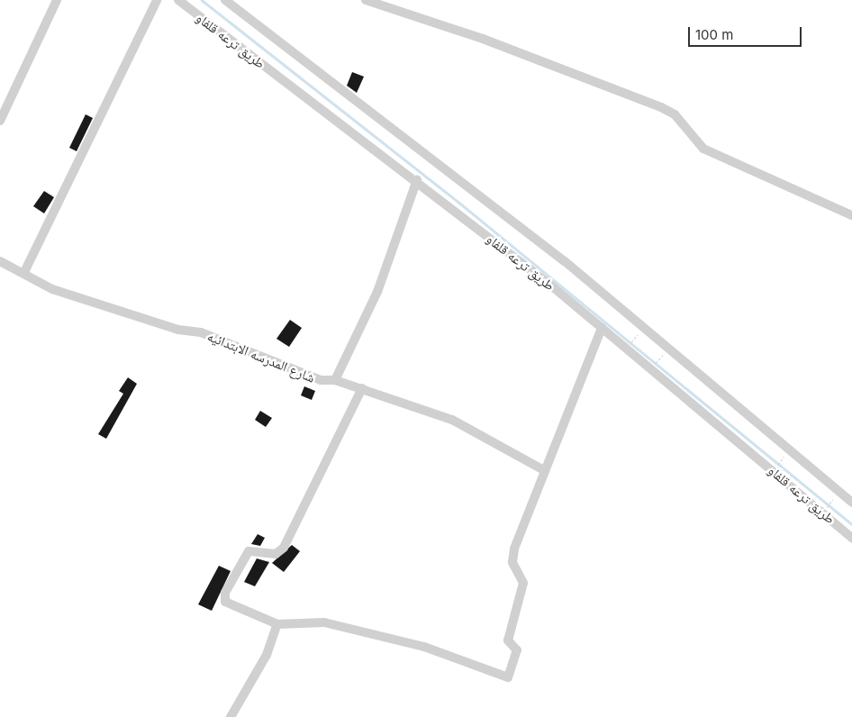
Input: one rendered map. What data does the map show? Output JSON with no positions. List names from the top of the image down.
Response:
{
  "streets": {
    "street": ["طريق ترعه قلفاو", "شارع المدرسه الابتدائيه"]
  },
  "scale_bar": "100 m"
}
